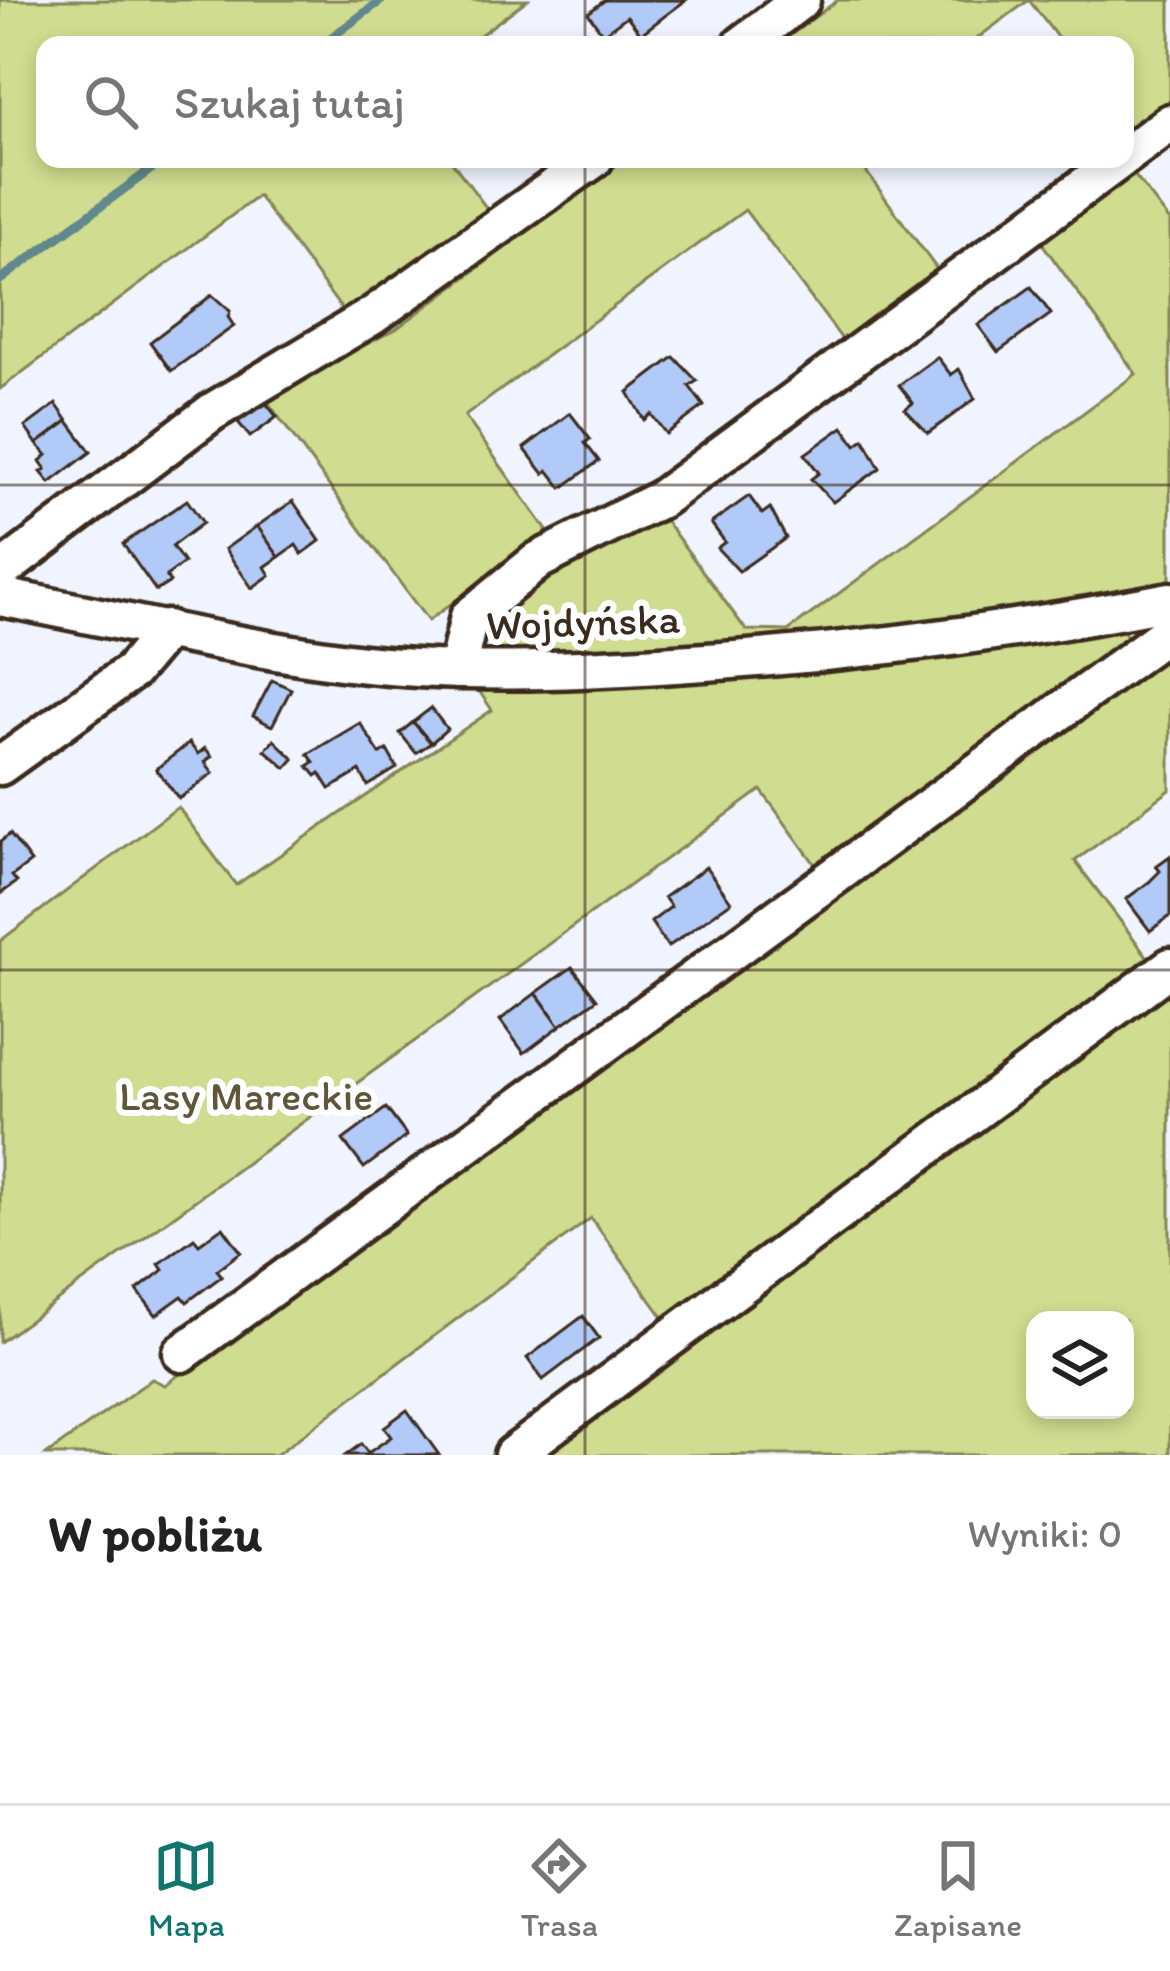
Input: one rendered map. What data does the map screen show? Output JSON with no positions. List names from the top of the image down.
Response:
{
  "streets": {
    "street": ["Wojdyńska"]
  },
  "parks": ["Lasy Mareckie"],
  "page": {
    "search": "Szukaj tutaj",
    "heading": ["W pobliżu", "Wyniki: 0"],
    "nav": ["Mapa", "Trasa", "Zapisane"]
  }
}
